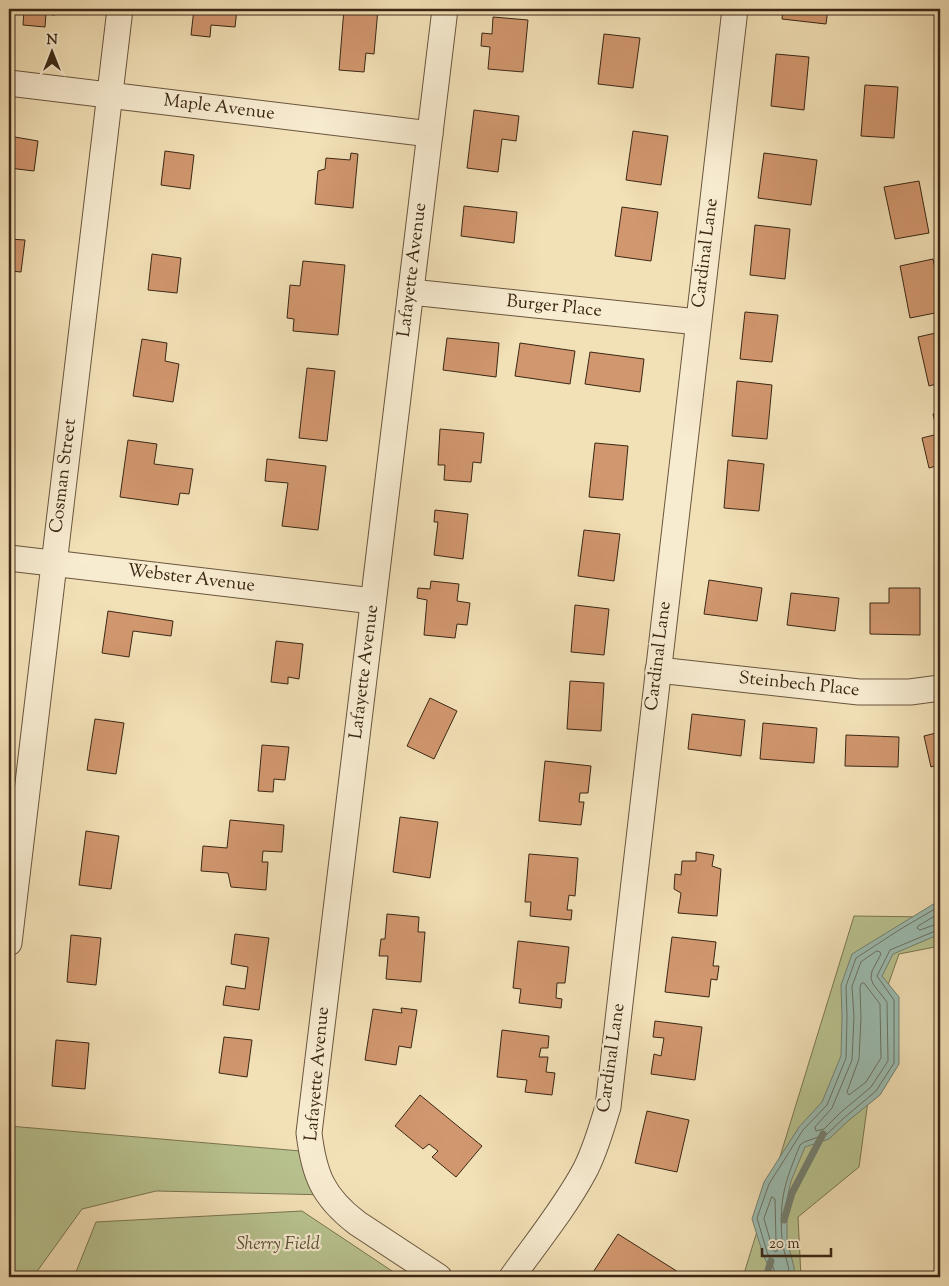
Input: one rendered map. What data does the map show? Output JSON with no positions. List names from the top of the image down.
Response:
{
  "streets": {
    "street": [
      "Maple Avenue",
      "Cardinal Lane",
      "Lafayette Avenue",
      "Burger Place",
      "Cosman Street",
      "Webster Avenue",
      "Steinbech Place"
    ]
  },
  "crossings": [
    ["Maple Avenue", "Lafayette Avenue"],
    ["Maple Avenue", "Cosman Street"],
    ["Cardinal Lane", "Burger Place"],
    ["Cardinal Lane", "Steinbech Place"],
    ["Lafayette Avenue", "Burger Place"],
    ["Lafayette Avenue", "Webster Avenue"],
    ["Cosman Street", "Webster Avenue"]
  ],
  "parks": ["Sherry Field"],
  "scale_bar": "20 m",
  "north": "top"
}
